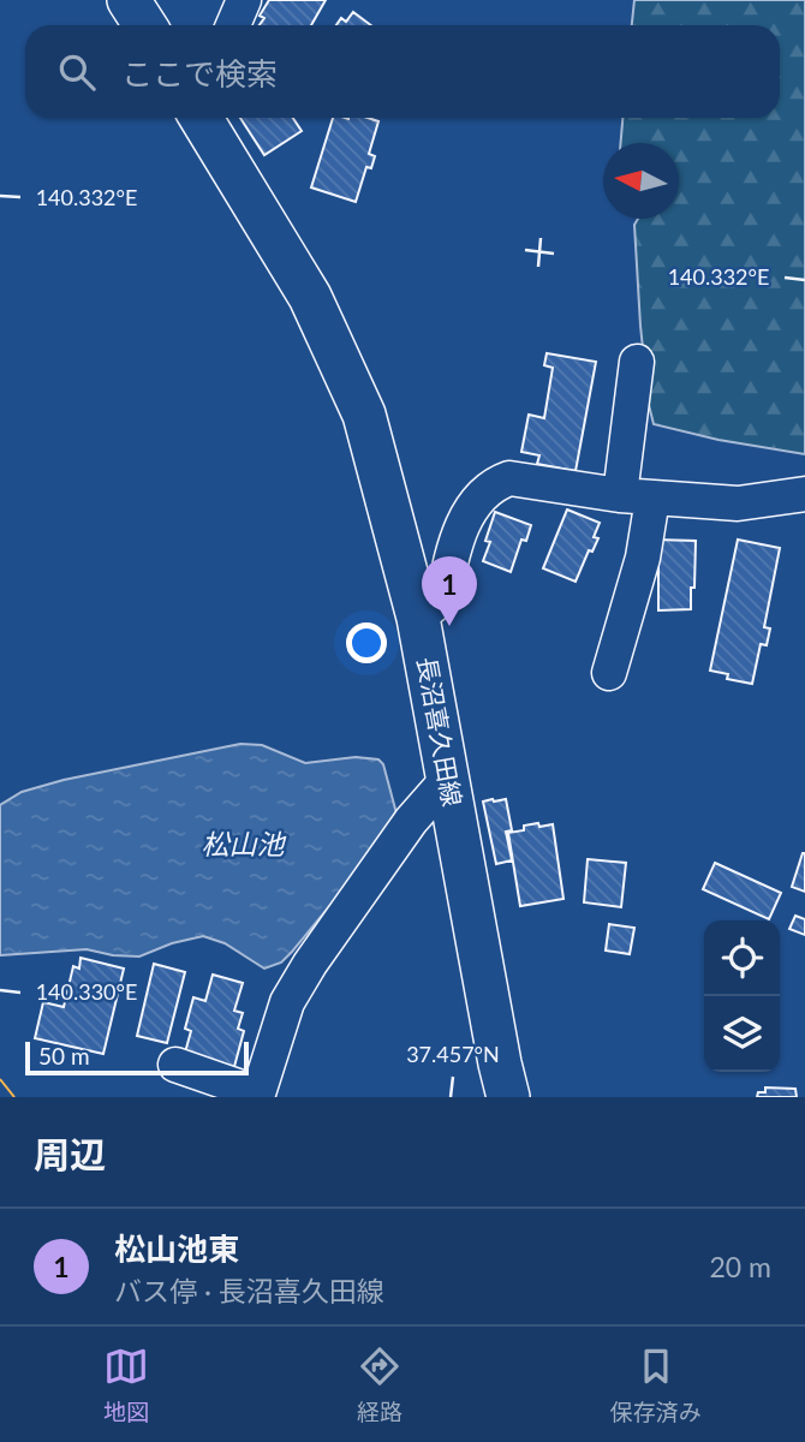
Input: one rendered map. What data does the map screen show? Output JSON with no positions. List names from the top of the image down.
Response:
{
  "streets": {
    "main road": ["長沼喜久田線"]
  },
  "water": ["松山池"],
  "scale_bar": "50 m",
  "north": "left",
  "page": {
    "search": "ここで検索",
    "pins": "1",
    "scale": "50 m",
    "heading": "周辺",
    "list": [
      {
        "mark": "1",
        "name": "松山池東",
        "note": "バス停 · 長沼喜久田線",
        "value": "20 m"
      }
    ],
    "nav": ["地図", "経路", "保存済み"]
  },
  "coordinates": ["140.332°E", "140.330°E", "37.457°N"]
}
